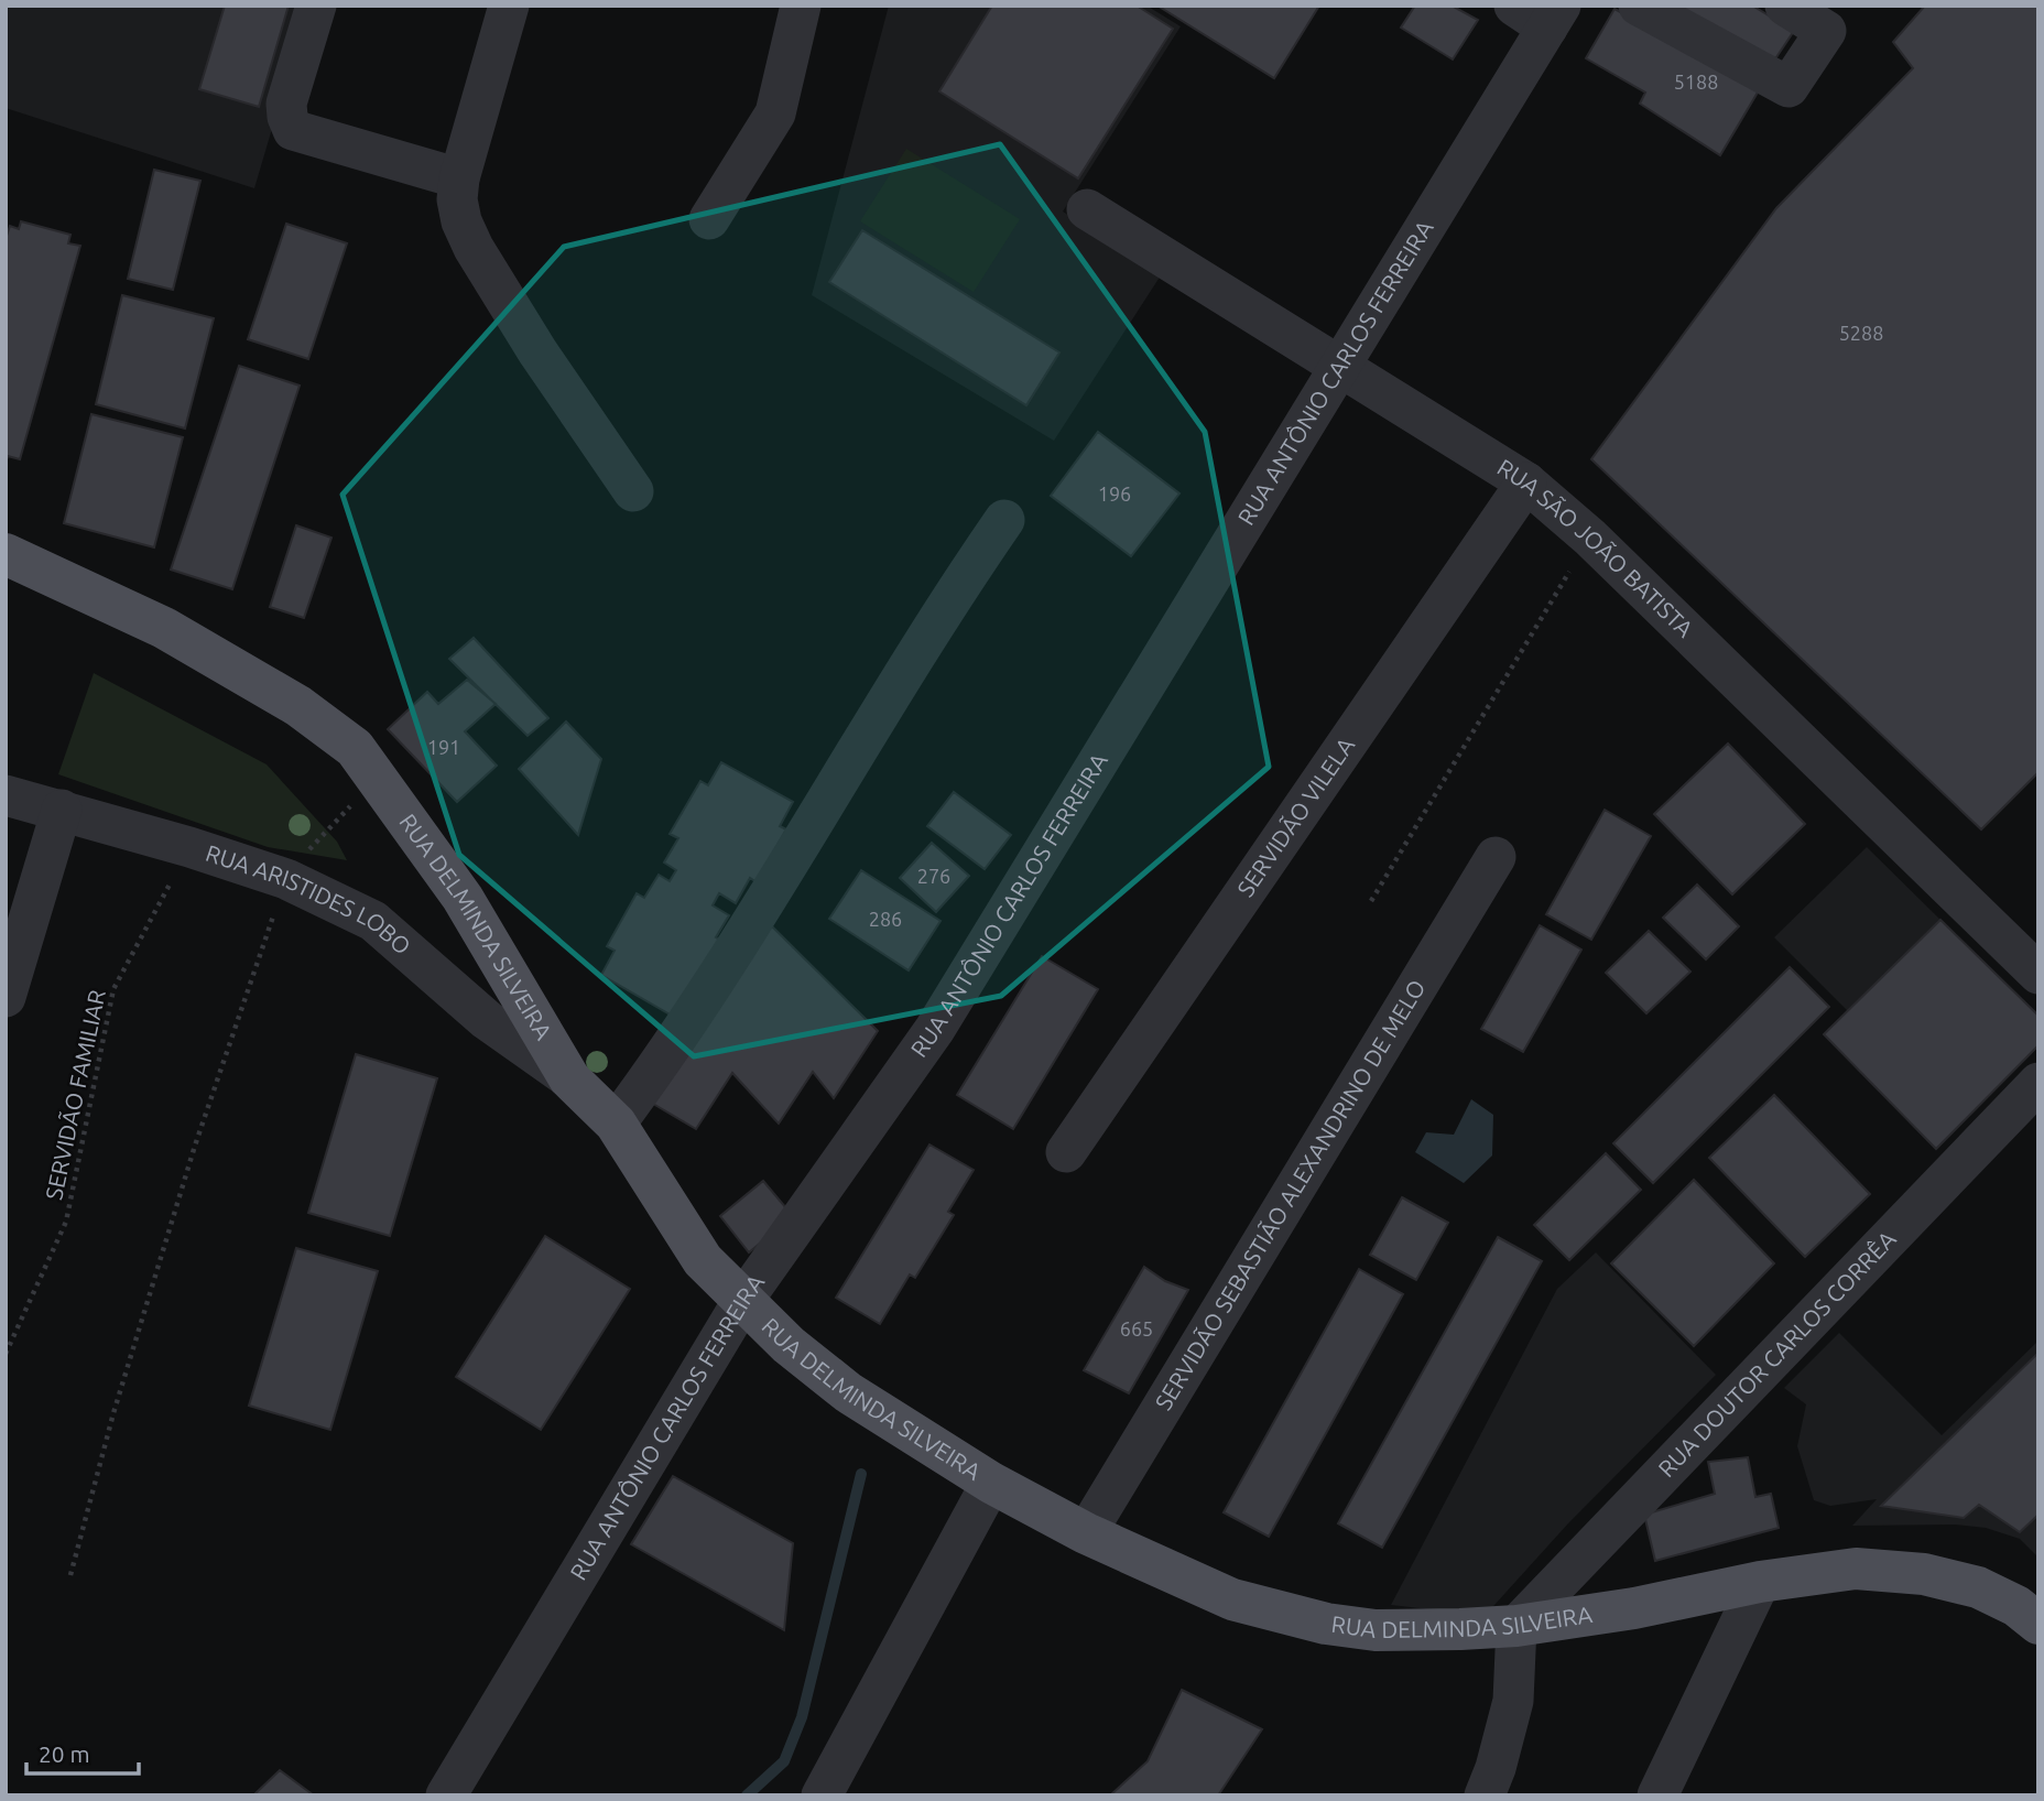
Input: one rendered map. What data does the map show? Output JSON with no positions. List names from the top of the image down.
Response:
{
  "streets": {
    "main road": ["RUA DELMINDA SILVEIRA"],
    "street": [
      "RUA ANTÔNIO CARLOS FERREIRA",
      "RUA SÃO JOÃO BATISTA",
      "SERVIDÃO VILELA",
      "RUA ARISTIDES LOBO",
      "SERVIDÃO SEBASTIÃO ALEXANDRINO DE MELO",
      "RUA DOUTOR CARLOS CORRÊA"
    ],
    "path": ["SERVIDÃO FAMILIAR"]
  },
  "crossings": [
    ["RUA ANTÔNIO CARLOS FERREIRA", "RUA SÃO JOÃO BATISTA"],
    ["RUA ANTÔNIO CARLOS FERREIRA", "RUA DELMINDA SILVEIRA"],
    ["RUA SÃO JOÃO BATISTA", "SERVIDÃO VILELA"],
    ["RUA ARISTIDES LOBO", "RUA DELMINDA SILVEIRA"],
    ["RUA ARISTIDES LOBO", "SERVIDÃO FAMILIAR"],
    ["RUA DELMINDA SILVEIRA", "SERVIDÃO SEBASTIÃO ALEXANDRINO DE MELO"],
    ["RUA DELMINDA SILVEIRA", "RUA DOUTOR CARLOS CORRÊA"]
  ],
  "house_numbers": [
    "5188",
    "5288",
    "196",
    "191",
    "276",
    "286",
    "665"
  ],
  "scale_bar": "20 m"
}
